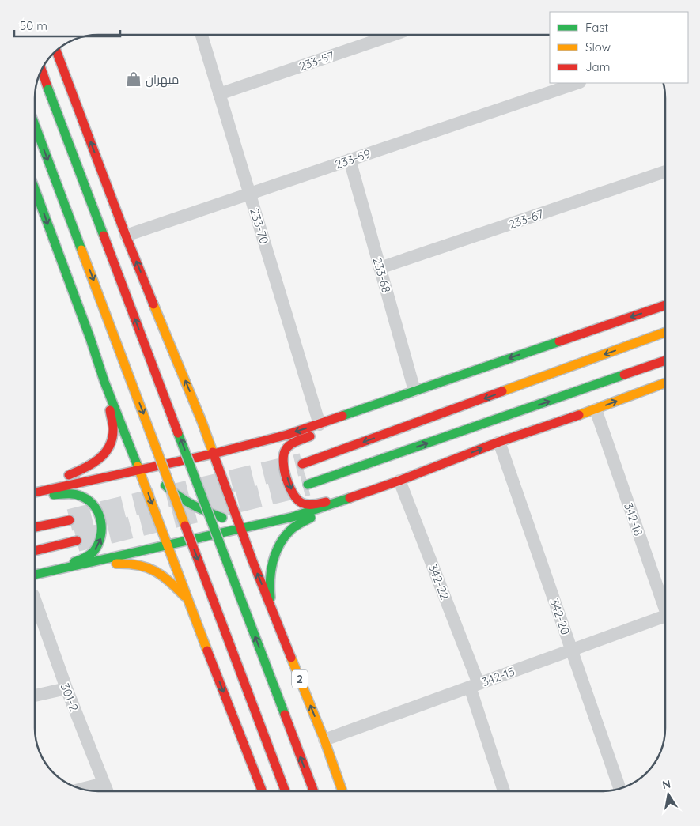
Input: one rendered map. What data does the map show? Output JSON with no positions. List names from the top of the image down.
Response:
{
  "streets": {
    "highway": ["2"],
    "street": [
      "233-57",
      "233-59",
      "233-67",
      "233-70",
      "233-68",
      "342-18",
      "342-22",
      "342-20",
      "342-15",
      "301-2"
    ]
  },
  "crossings": [
    ["233-57", "233-70"],
    ["233-59", "233-70"],
    ["233-59", "233-68"],
    ["233-67", "233-68"],
    ["342-22", "342-15"],
    ["342-20", "342-15"],
    ["342-15", "2"]
  ],
  "places": {
    "shop": ["میهران"]
  },
  "legend": ["Fast", "Slow", "Jam"],
  "scale_bar": "50 m",
  "north": "top"
}
